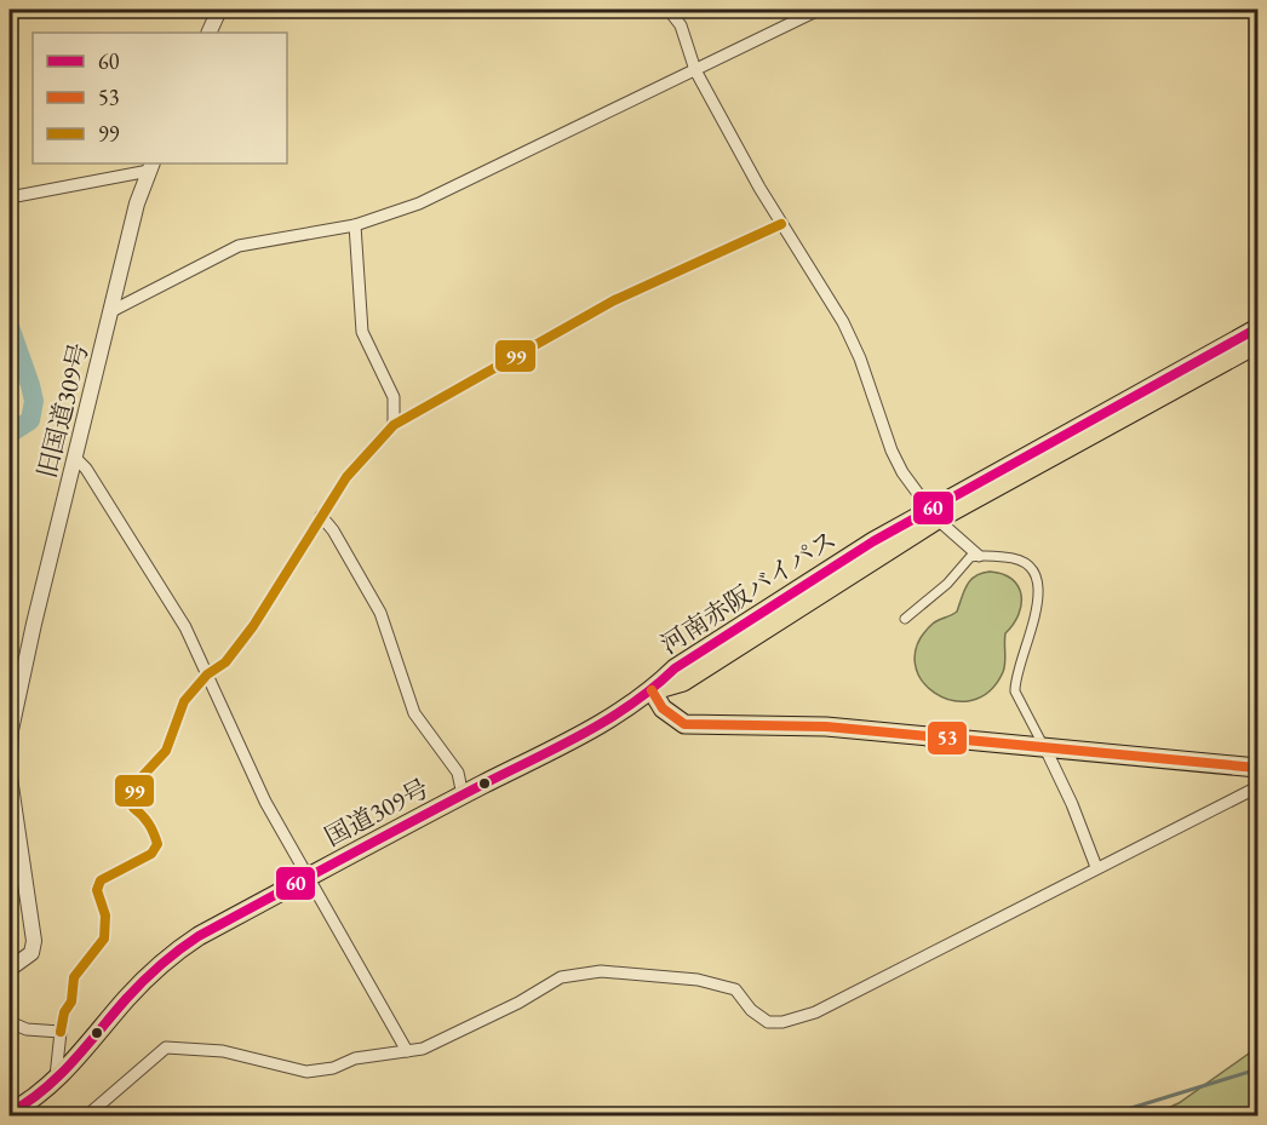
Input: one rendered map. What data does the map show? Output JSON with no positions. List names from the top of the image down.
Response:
{
  "streets": {
    "main road": ["河南赤阪バイパス", "国道309号"],
    "street": ["旧国道309号"]
  },
  "crossings": [
    ["河南赤阪バイパス", "国道309号"]
  ],
  "lines": ["transit line 99", "transit line 60", "transit line 53"],
  "legend": ["60", "53", "99"]
}
